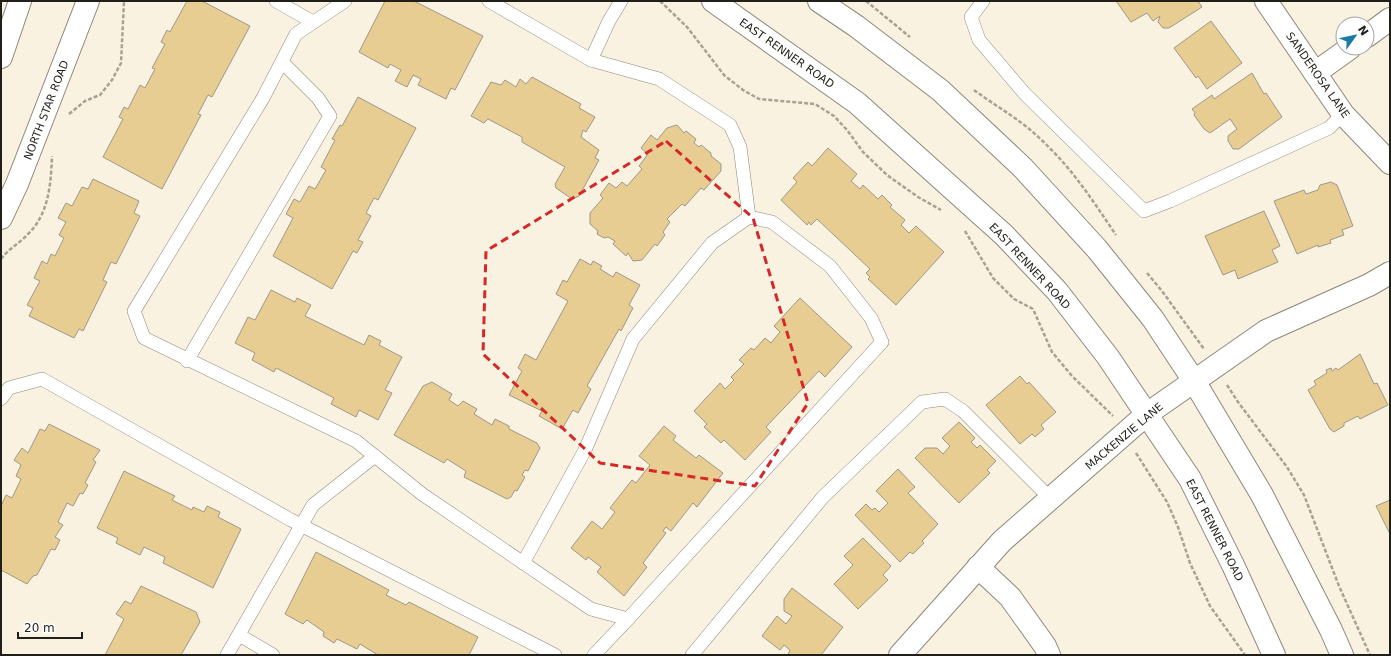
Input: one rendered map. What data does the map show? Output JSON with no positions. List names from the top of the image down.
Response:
{
  "streets": {
    "main road": [
      "EAST RENNER ROAD",
      "SANDEROSA LANE",
      "NORTH STAR ROAD",
      "MACKENZIE LANE"
    ]
  },
  "crossings": [
    ["EAST RENNER ROAD", "MACKENZIE LANE"]
  ],
  "scale_bar": "20 m",
  "north": "top right"
}
